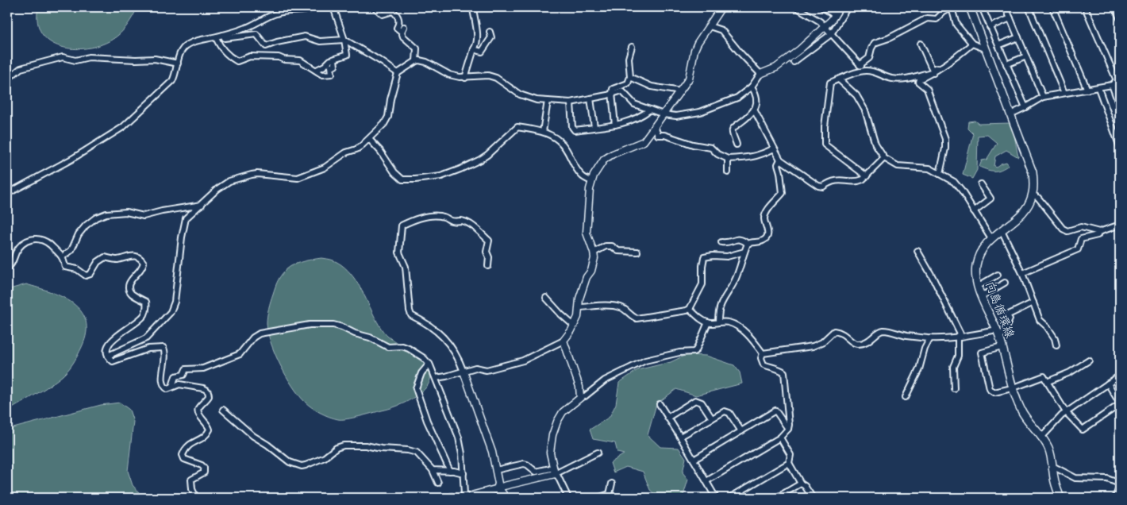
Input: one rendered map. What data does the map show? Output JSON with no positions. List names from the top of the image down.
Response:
{
  "streets": {
    "main road": ["向島循環線"]
  }
}
